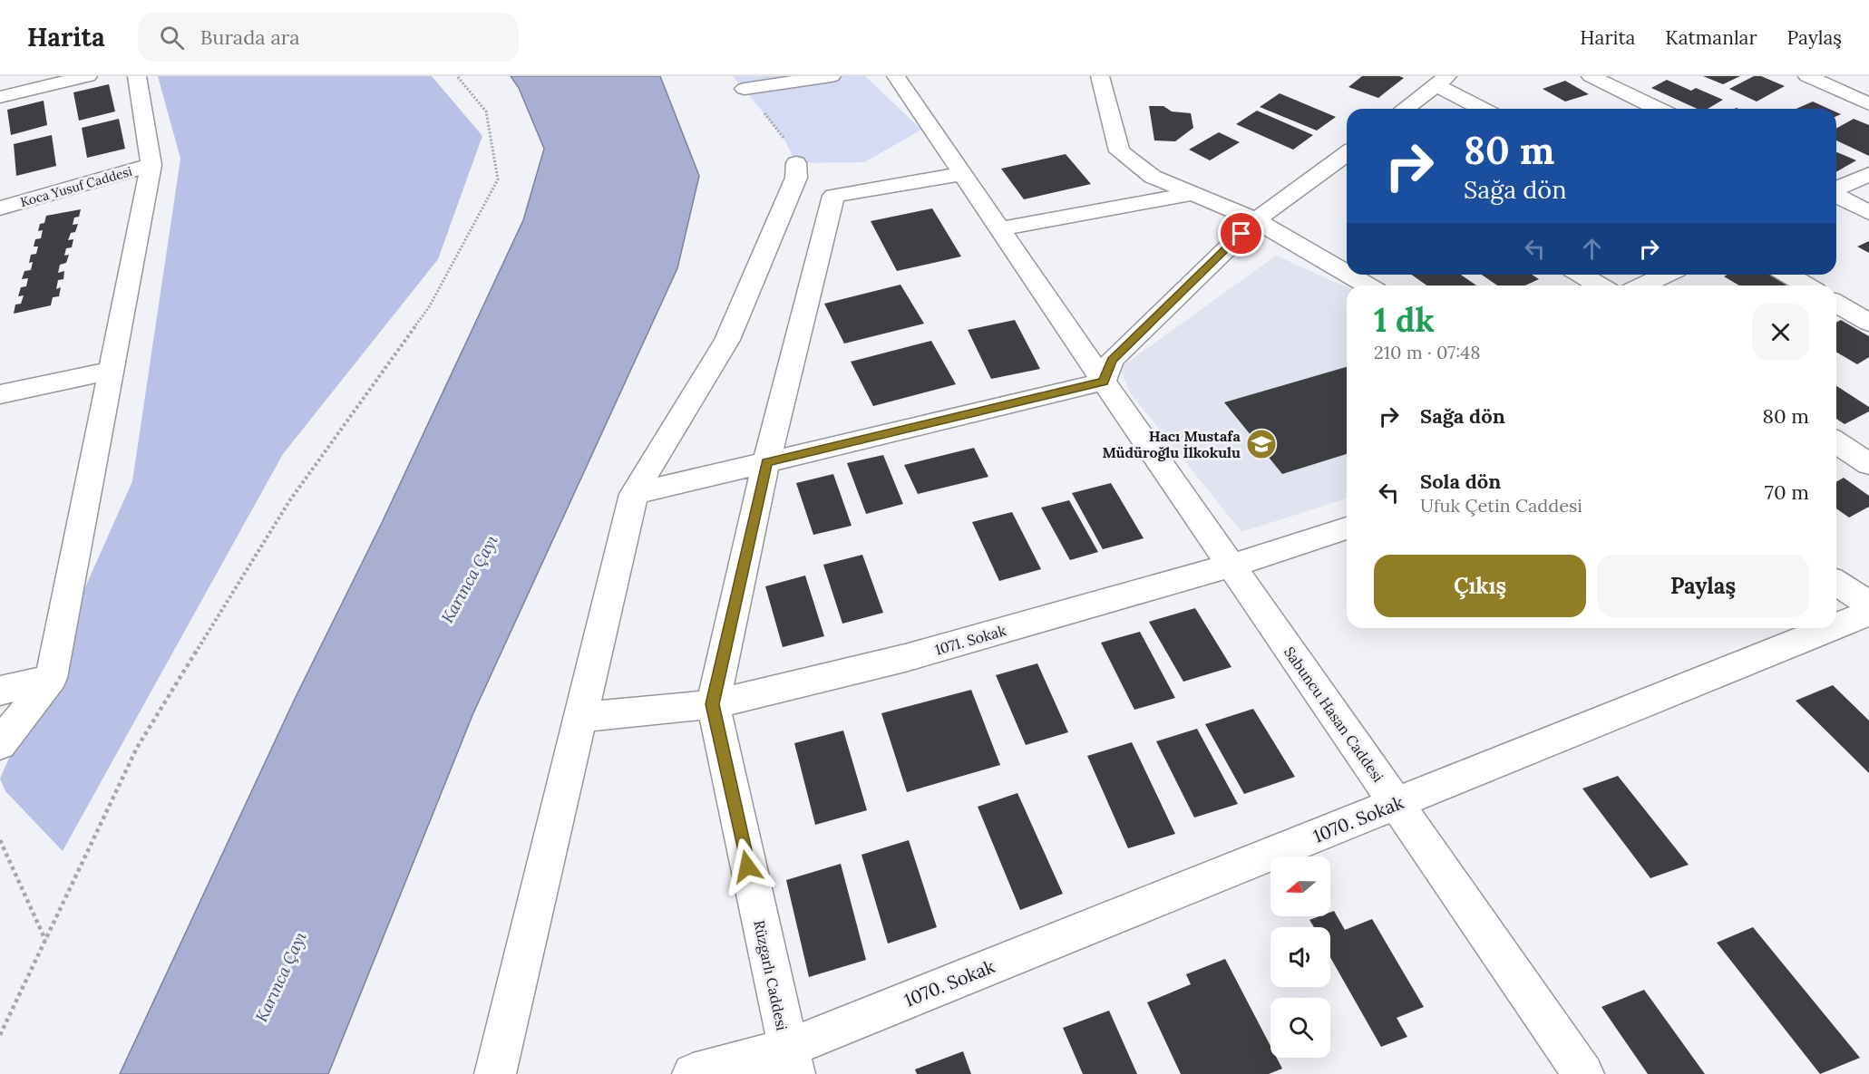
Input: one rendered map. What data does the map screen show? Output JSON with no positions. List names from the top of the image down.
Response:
{
  "streets": {
    "street": [
      "Koca Yusuf Caddesi",
      "1071. Sokak",
      "Sabuncu Hasan Caddesi",
      "1070. Sokak",
      "Rüzgarlı Caddesi"
    ]
  },
  "crossings": [
    ["1071. Sokak", "Sabuncu Hasan Caddesi"],
    ["1071. Sokak", "Rüzgarlı Caddesi"],
    ["Sabuncu Hasan Caddesi", "1070. Sokak"],
    ["Sabuncu Hasan Caddesi", "Rüzgarlı Caddesi"],
    ["1070. Sokak", "Rüzgarlı Caddesi"]
  ],
  "water": ["Karınca Çayı"],
  "places": {
    "school or university": ["Hacı Mustafa Müdüroğlu İlkokulu"]
  },
  "north": "left",
  "page": {
    "header": "Harita",
    "search": "Burada ara",
    "nav": ["Harita", "Katmanlar", "Paylaş"],
    "turn": ["80 m", "Sağa dön"],
    "heading": ["1 dk", "210 m · 07:48"],
    "list": [
      {
        "name": "Sağa dön",
        "value": "80 m"
      },
      {
        "name": "Sola dön",
        "note": "Ufuk Çetin Caddesi",
        "value": "70 m"
      }
    ],
    "buttons": ["Çıkış", "Paylaş"]
  }
}
